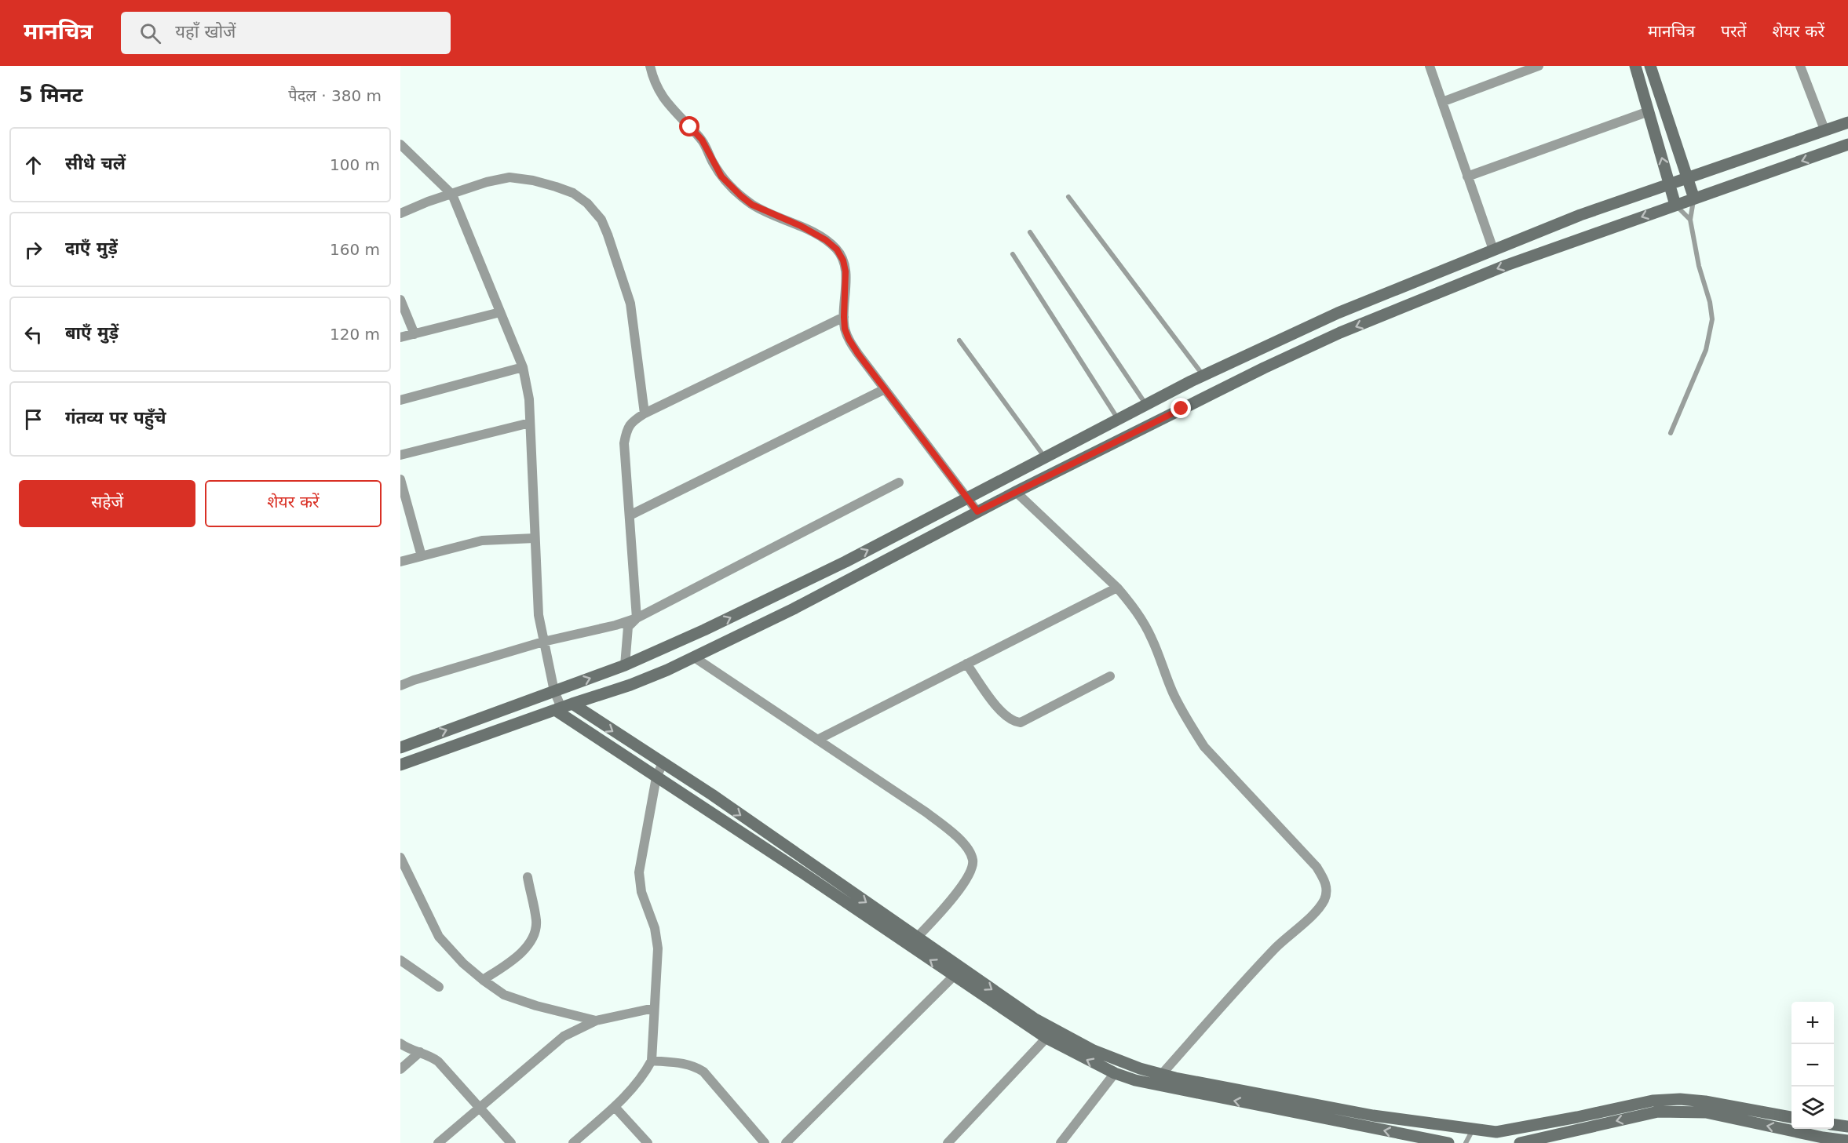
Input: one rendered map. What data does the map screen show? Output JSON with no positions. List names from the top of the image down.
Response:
{
  "page": {
    "header": "मानचित्र",
    "search": "यहाँ खोजें",
    "nav": ["मानचित्र", "परतें", "शेयर करें"],
    "heading": ["5 मिनट", "पैदल · 380 m"],
    "list": [
      ["सीधे चलें", "100 m"],
      ["दाएँ मुड़ें", "160 m"],
      ["बाएँ मुड़ें", "120 m"],
      "गंतव्य पर पहुँचे"
    ],
    "buttons": ["सहेजें", "शेयर करें"],
    "map_buttons": ["+", "−"]
  }
}
